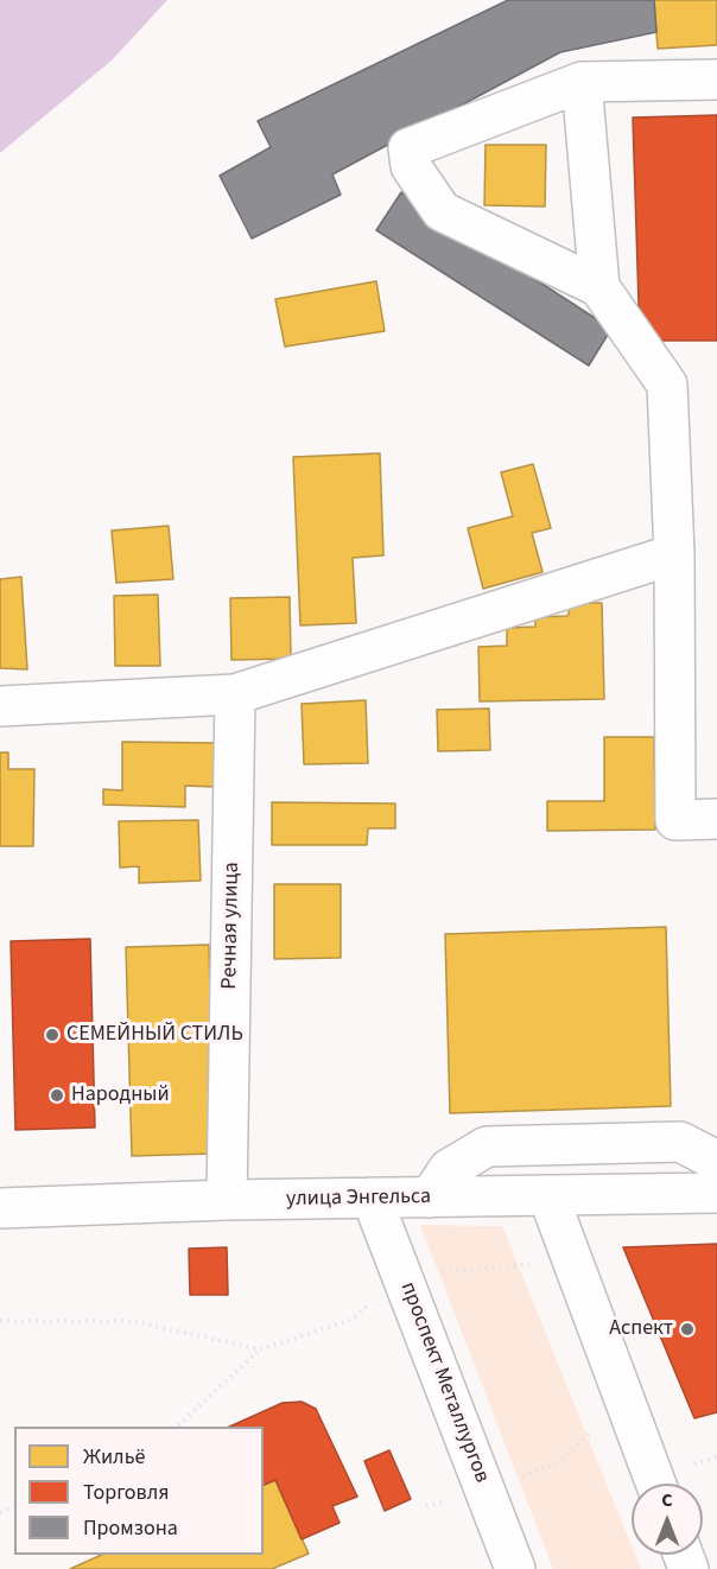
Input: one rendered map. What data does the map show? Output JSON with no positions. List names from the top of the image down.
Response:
{
  "streets": {
    "street": ["Речная улица", "улица Энгельса", "проспект Металлургов"]
  },
  "crossings": [
    ["Речная улица", "улица Энгельса"],
    ["улица Энгельса", "проспект Металлургов"]
  ],
  "places": ["СЕМЕЙНЫЙ СТИЛЬ", "Народный", "Аспект"],
  "legend": ["Жильё", "Торговля", "Промзона"],
  "north": "top"
}
